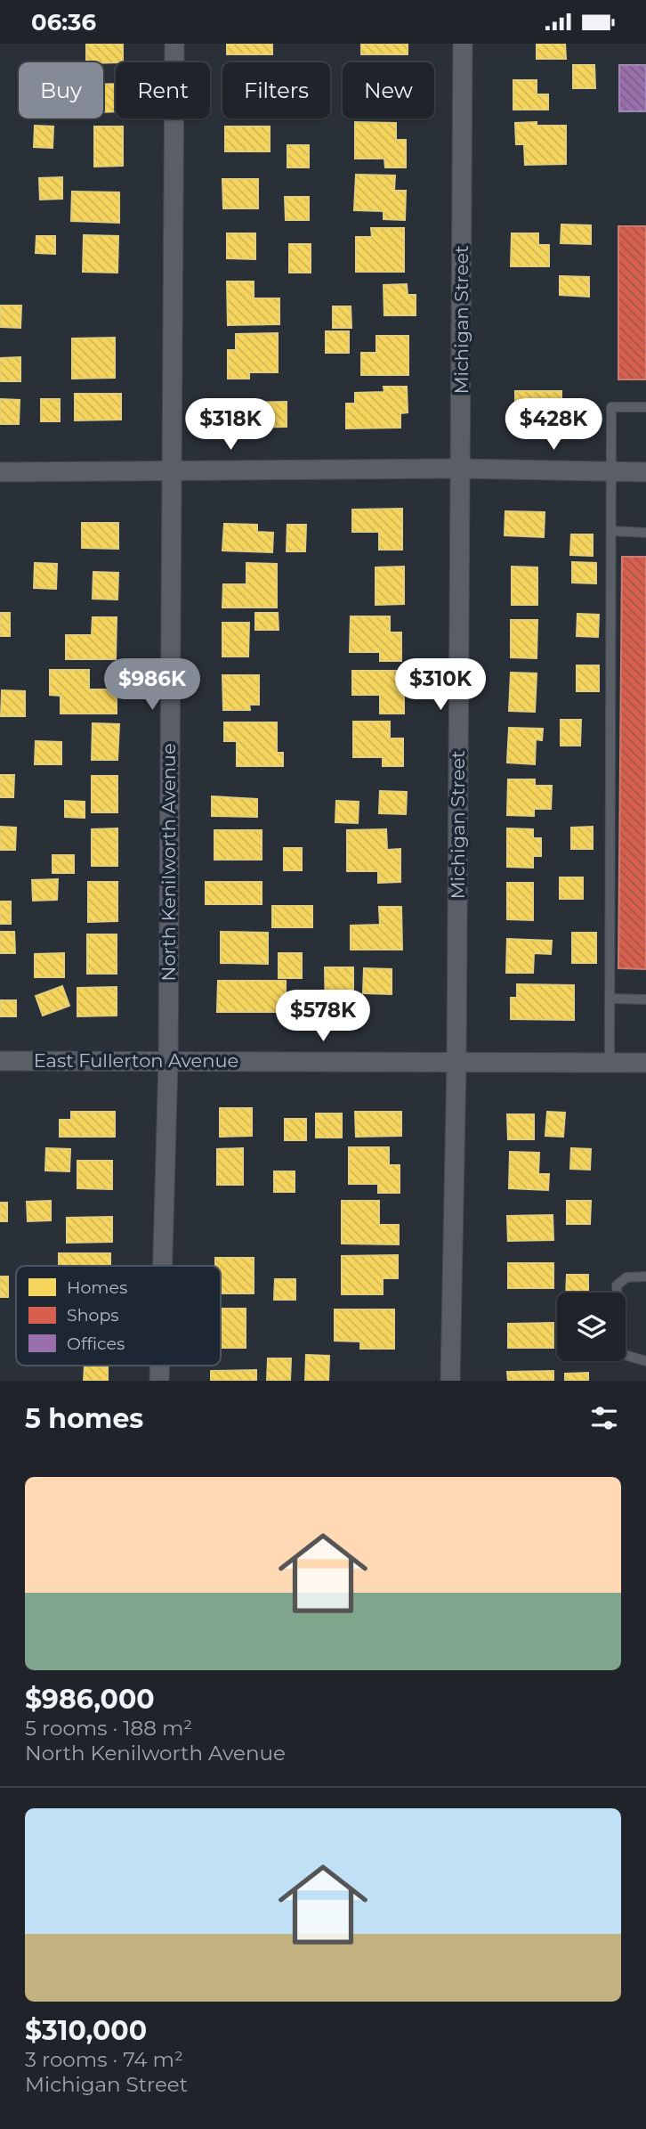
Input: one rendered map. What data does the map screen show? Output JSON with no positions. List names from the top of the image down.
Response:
{
  "streets": {
    "street": ["Michigan Street", "North Kenilworth Avenue", "East Fullerton Avenue"]
  },
  "crossings": [
    ["Michigan Street", "East Fullerton Avenue"],
    ["North Kenilworth Avenue", "East Fullerton Avenue"]
  ],
  "legend": ["Homes", "Shops", "Offices"],
  "page": {
    "status": "06:36",
    "chip": [
      "Buy",
      "Rent",
      "Filters",
      "New"
    ],
    "price": [
      "$318K",
      "$428K",
      "$986K",
      "$310K",
      "$578K"
    ],
    "heading": "5 homes",
    "list": [
      {
        "name": "$986,000",
        "note": "5 rooms · 188 m² · North Kenilworth Avenue"
      },
      {
        "name": "$310,000",
        "note": "3 rooms · 74 m² · Michigan Street"
      }
    ]
  }
}
